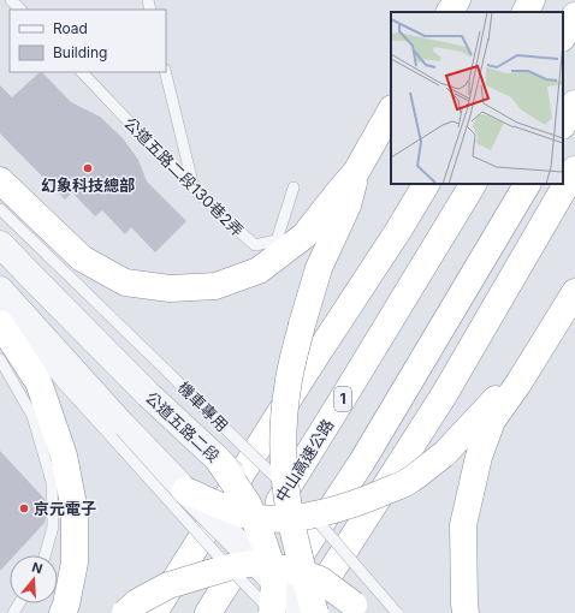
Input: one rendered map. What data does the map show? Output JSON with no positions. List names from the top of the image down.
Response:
{
  "streets": {
    "highway": ["1", "中山高速公路"],
    "street": ["公道五路二段"],
    "lane": ["公道五路二段130巷2弄", "機車專用"]
  },
  "places": ["幻象科技總部", "京元電子"],
  "legend": ["Road", "Building"],
  "north": "top"
}
